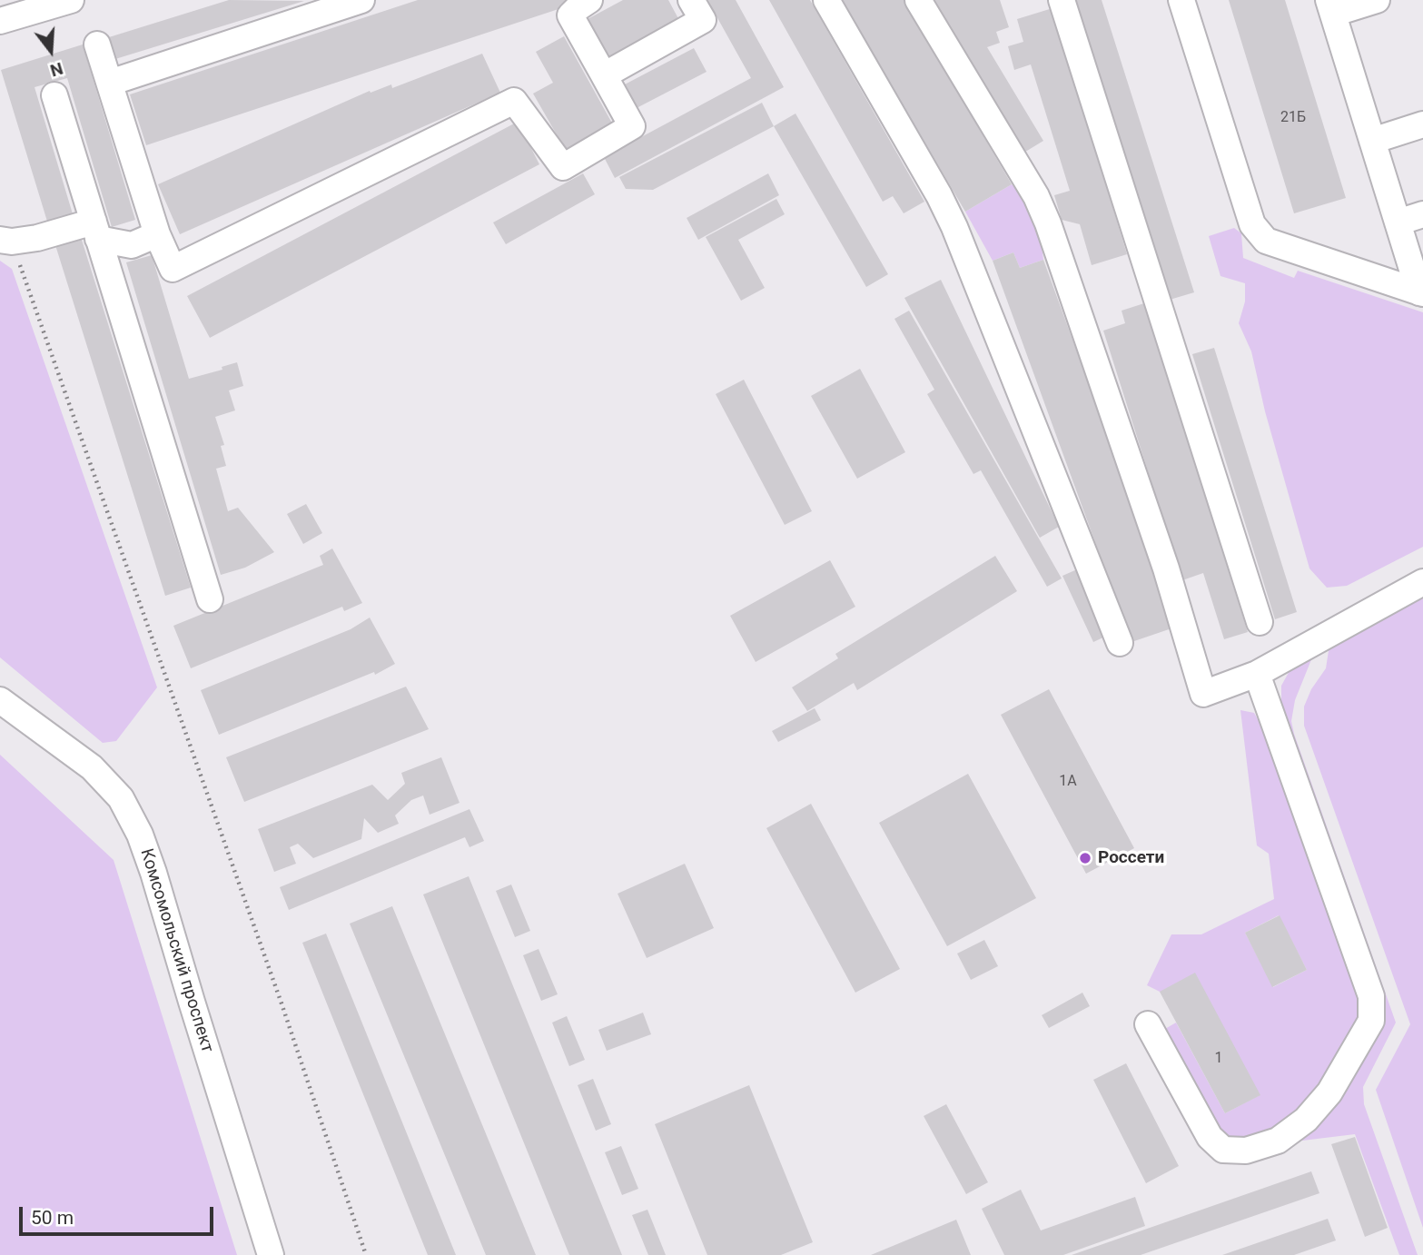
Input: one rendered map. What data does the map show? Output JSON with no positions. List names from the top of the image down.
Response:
{
  "streets": {
    "street": ["Комсомольский проспект"]
  },
  "places": ["Россети"],
  "house_numbers": ["21Б", "1А", "1"],
  "scale_bar": "50 m",
  "north": "bottom"
}
